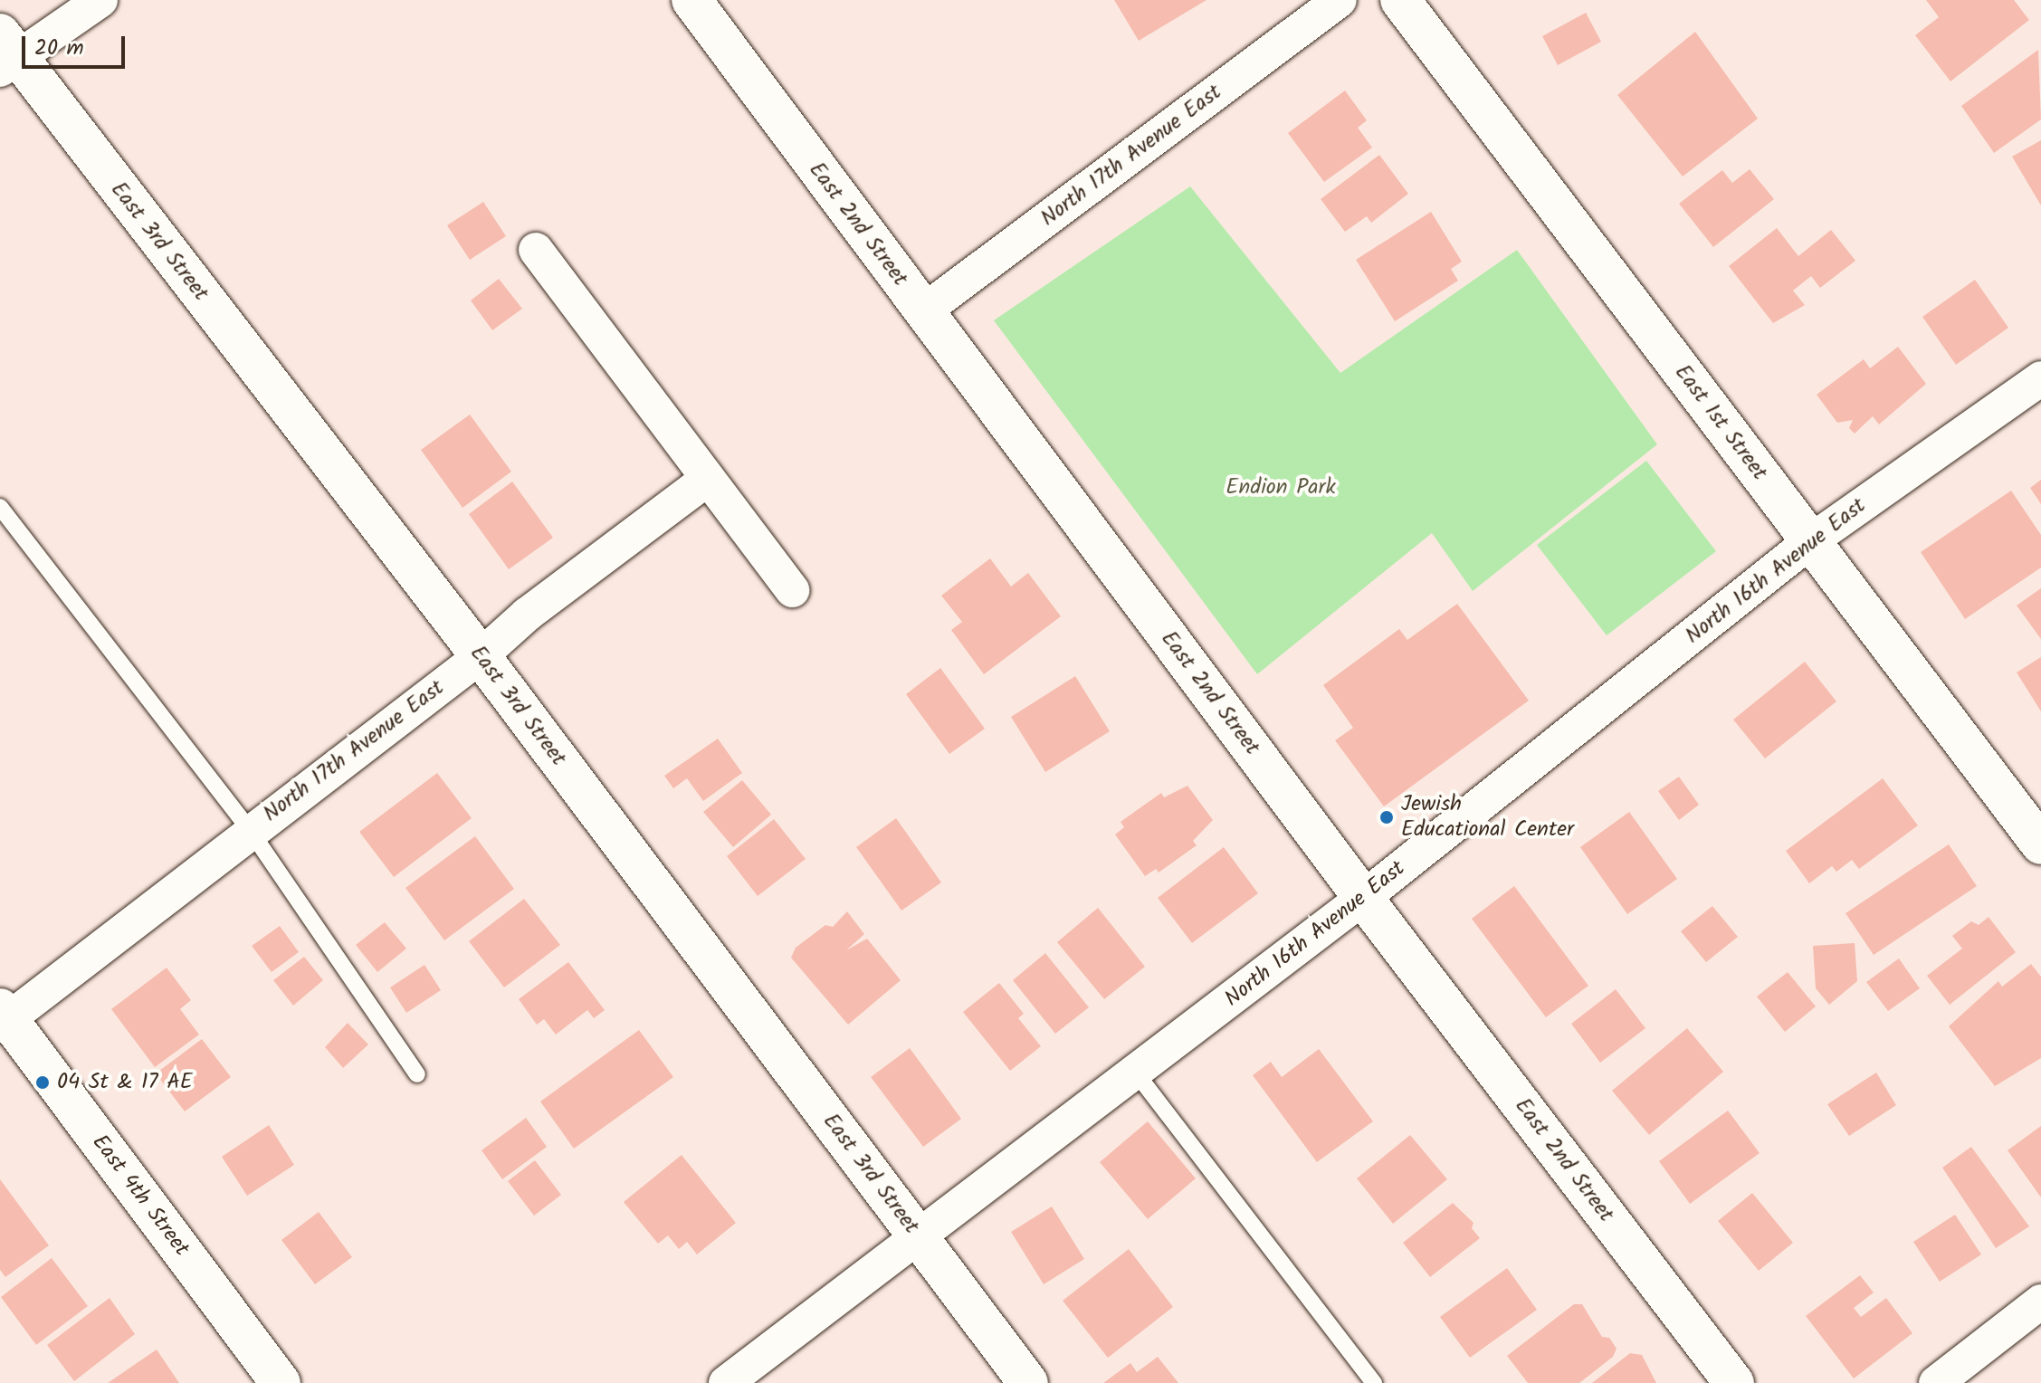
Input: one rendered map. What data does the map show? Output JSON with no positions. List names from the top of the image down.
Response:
{
  "streets": {
    "street": [
      "North 17th Avenue East",
      "East 2nd Street",
      "East 3rd Street",
      "East 1st Street",
      "North 16th Avenue East",
      "East 4th Street"
    ]
  },
  "crossings": [
    ["North 17th Avenue East", "East 2nd Street"],
    ["North 17th Avenue East", "East 3rd Street"],
    ["North 17th Avenue East", "East 4th Street"],
    ["East 2nd Street", "North 16th Avenue East"],
    ["East 3rd Street", "North 16th Avenue East"],
    ["East 1st Street", "North 16th Avenue East"]
  ],
  "parks": ["Endion Park"],
  "places": ["Jewish Educational Center", "04 St & 17 AE"],
  "scale_bar": "20 m"
}
